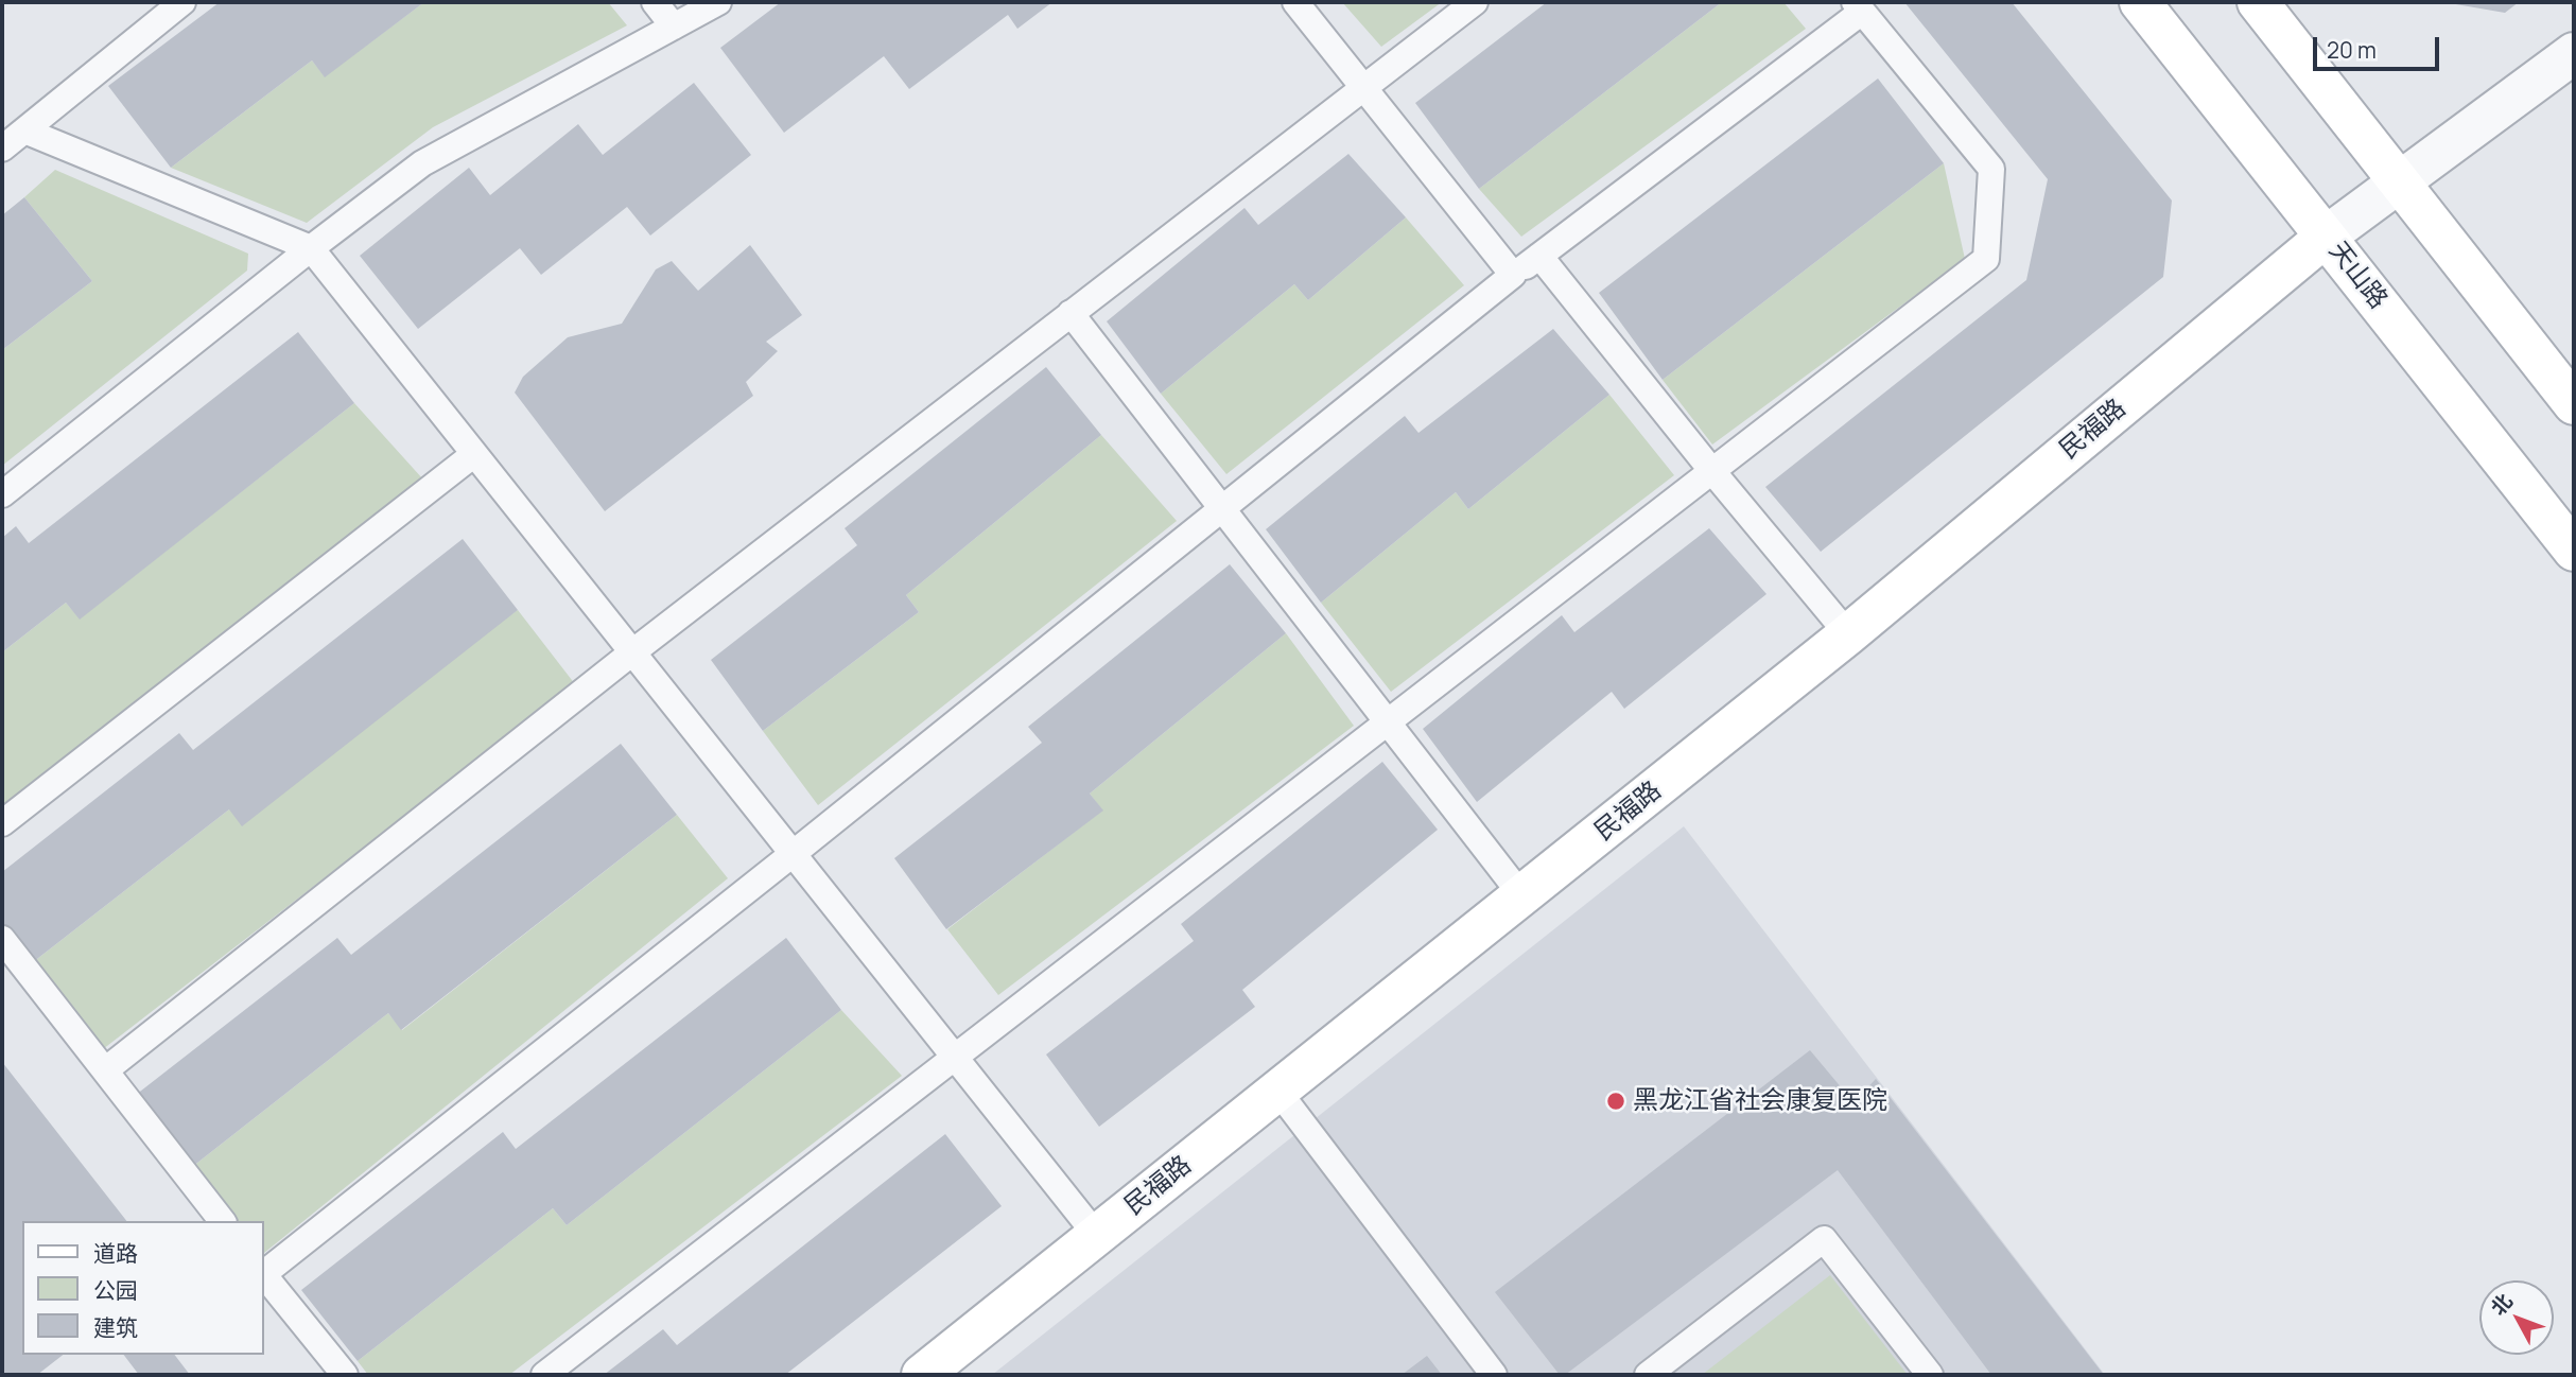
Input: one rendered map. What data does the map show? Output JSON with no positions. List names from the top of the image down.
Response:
{
  "streets": {
    "street": ["天山路", "民福路"]
  },
  "crossings": [
    ["天山路", "民福路"]
  ],
  "places": ["黑龙江省社会康复医院"],
  "legend": ["道路", "公园", "建筑"],
  "scale_bar": "20 m",
  "north": "top left"
}
